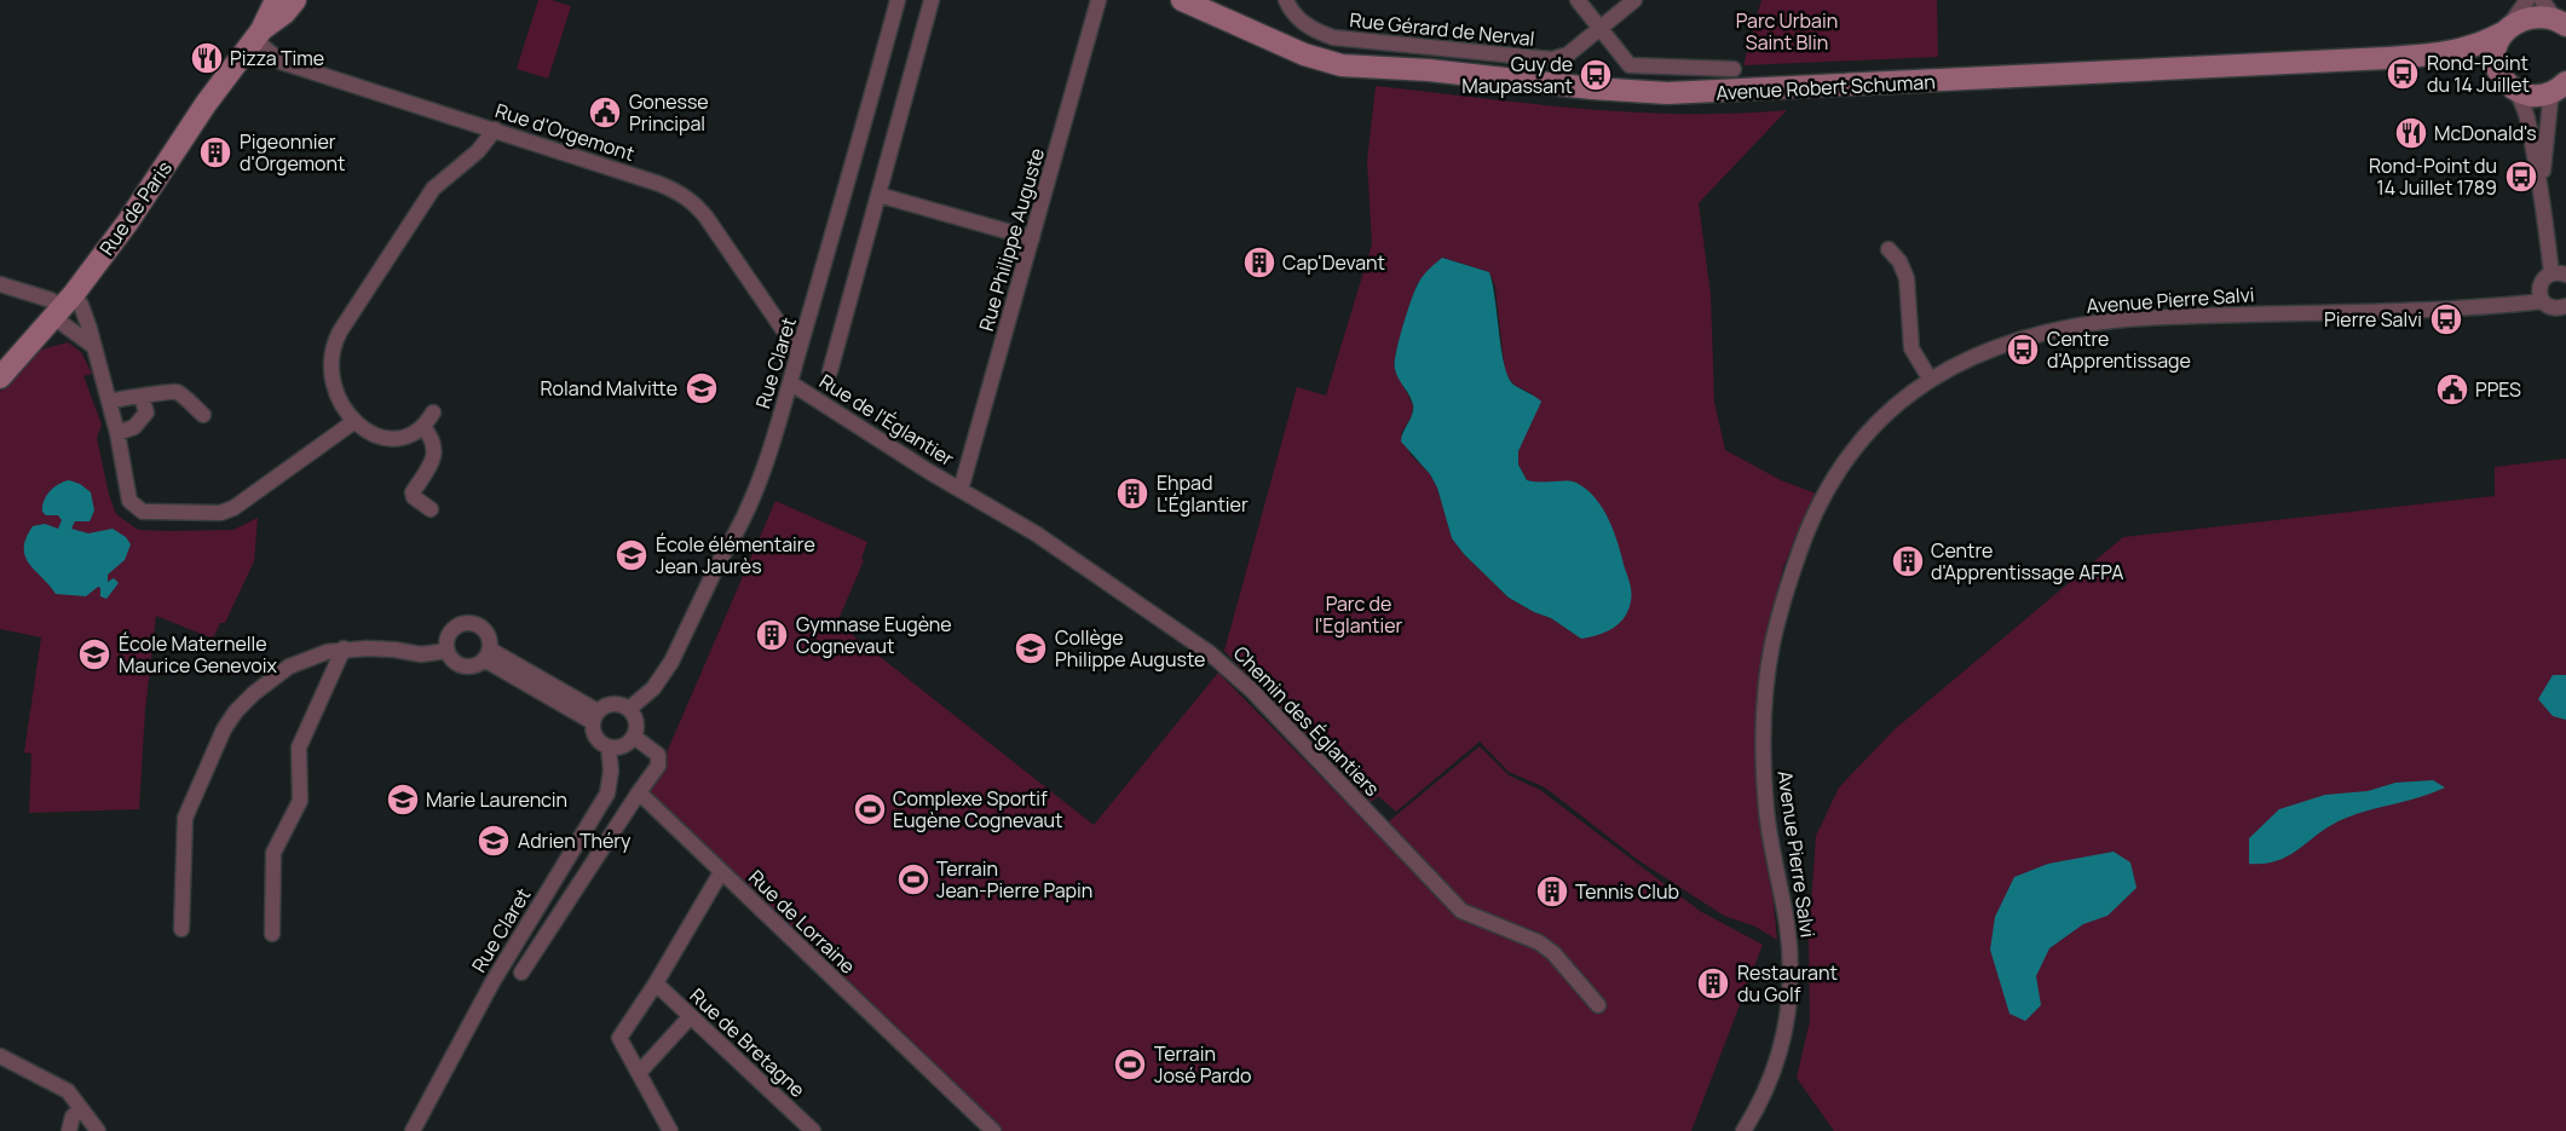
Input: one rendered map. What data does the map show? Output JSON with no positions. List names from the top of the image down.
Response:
{
  "streets": {
    "main road": ["Avenue Robert Schuman", "Rue de Paris"],
    "street": [
      "Rue Gérard de Nerval",
      "Rue d'Orgemont",
      "Rue Philippe Auguste",
      "Avenue Pierre Salvi",
      "Rue Claret",
      "Rue de l'Églantier",
      "Chemin des Églantiers",
      "Rue de Lorraine",
      "Rue de Bretagne"
    ]
  },
  "crossings": [
    ["Rue d'Orgemont", "Rue de Paris"],
    ["Rue d'Orgemont", "Rue Claret"],
    ["Rue Philippe Auguste", "Rue de l'Églantier"],
    ["Rue Philippe Auguste", "Chemin des Églantiers"],
    ["Rue Claret", "Rue de l'Églantier"],
    ["Rue de l'Églantier", "Chemin des Églantiers"]
  ],
  "parks": ["Parc Urbain Saint Blin", "Parc de l'Eglantier"],
  "places": {
    "restaurant": ["Pizza Time", "McDonald's"],
    "bus stop": [
      "Rond-Point du 14 Juillet",
      "Guy de Maupassant",
      "Rond-Point du 14 Juillet 1789",
      "Pierre Salvi",
      "Centre d'Apprentissage"
    ],
    "public building": ["Gonesse Principal", "PPES"],
    "building": [
      "Pigeonnier d'Orgemont",
      "Cap'Devant",
      "Ehpad L'Églantier",
      "Centre d'Apprentissage AFPA",
      "Gymnase Eugène Cognevaut",
      "Tennis Club",
      "Restaurant du Golf"
    ],
    "school or university": [
      "Roland Malvitte",
      "École élémentaire Jean Jaurès",
      "Collège Philippe Auguste",
      "École Maternelle Maurice Genevoix",
      "Marie Laurencin",
      "Adrien Théry"
    ],
    "sports": ["Complexe Sportif Eugène Cognevaut", "Terrain Jean-Pierre Papin", "Terrain José Pardo"]
  }
}
